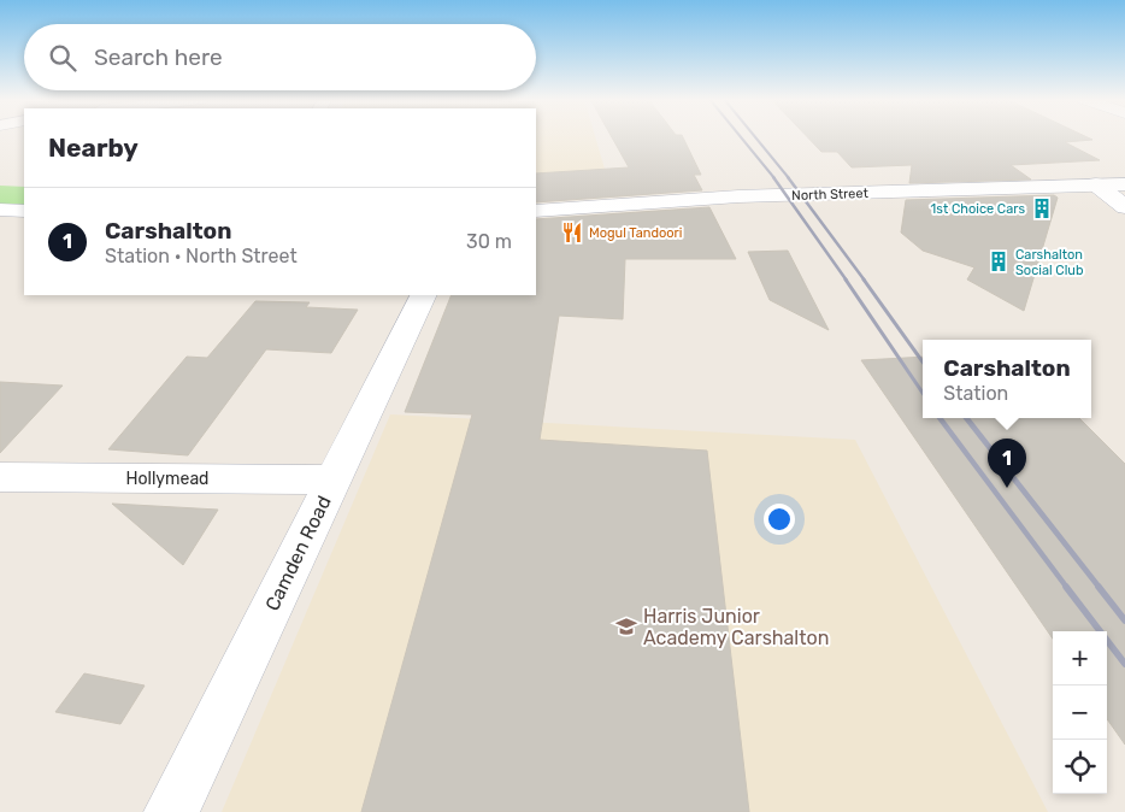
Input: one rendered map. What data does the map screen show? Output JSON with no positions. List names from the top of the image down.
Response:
{
  "streets": {
    "street": ["North Street", "Hollymead", "Camden Road"]
  },
  "crossings": [
    ["Hollymead", "Camden Road"]
  ],
  "places": {
    "building": ["1st Choice Cars", "Carshalton Social Club"],
    "restaurant": ["Mogul Tandoori"],
    "school or university": ["Harris Junior Academy Carshalton"]
  },
  "page": {
    "search": "Search here",
    "heading": "Nearby",
    "list": [
      {
        "mark": "1",
        "name": "Carshalton",
        "note": "Station · North Street",
        "value": "30 m"
      }
    ],
    "popup": ["Carshalton", "Station"],
    "pins": "1",
    "map_buttons": ["+", "−"]
  }
}
